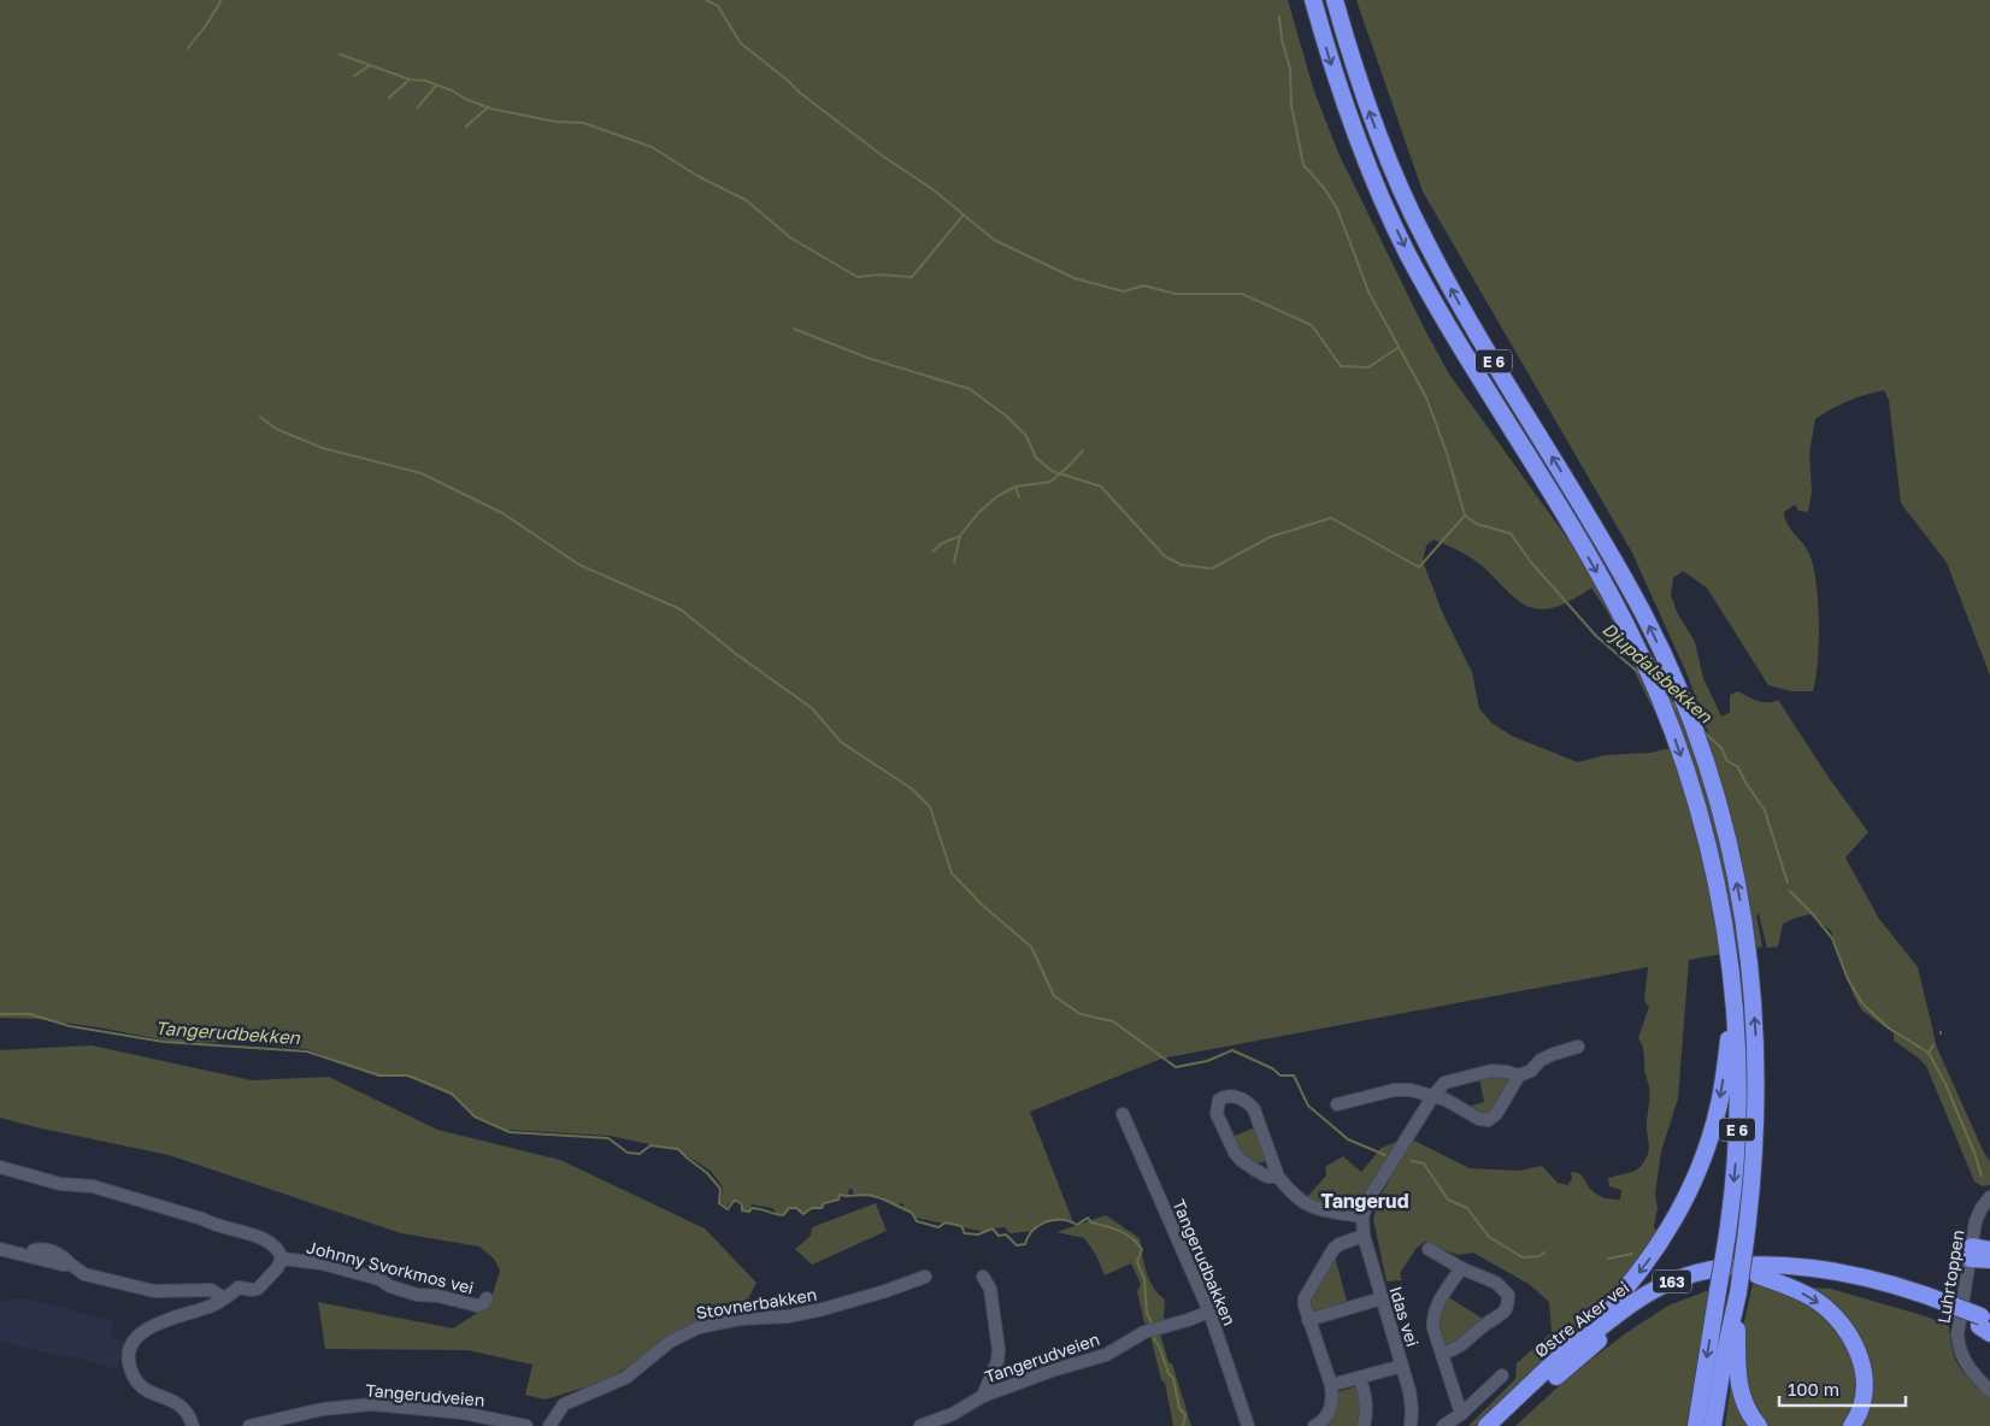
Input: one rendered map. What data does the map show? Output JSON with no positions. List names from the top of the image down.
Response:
{
  "streets": {
    "highway": ["E 6", "163", "Østre Aker vei"],
    "street": [
      "Tangerudbakken",
      "Johnny Svorkmos vei",
      "Luhrtoppen",
      "Stovnerbakken",
      "Idas vei",
      "Tangerudveien"
    ]
  },
  "crossings": [
    ["Tangerudbakken", "Tangerudveien"],
    ["163", "Østre Aker vei"]
  ],
  "districts": ["Tangerud"],
  "water": ["Djupdalsbekken", "Tangerudbekken"],
  "scale_bar": "100 m"
}
